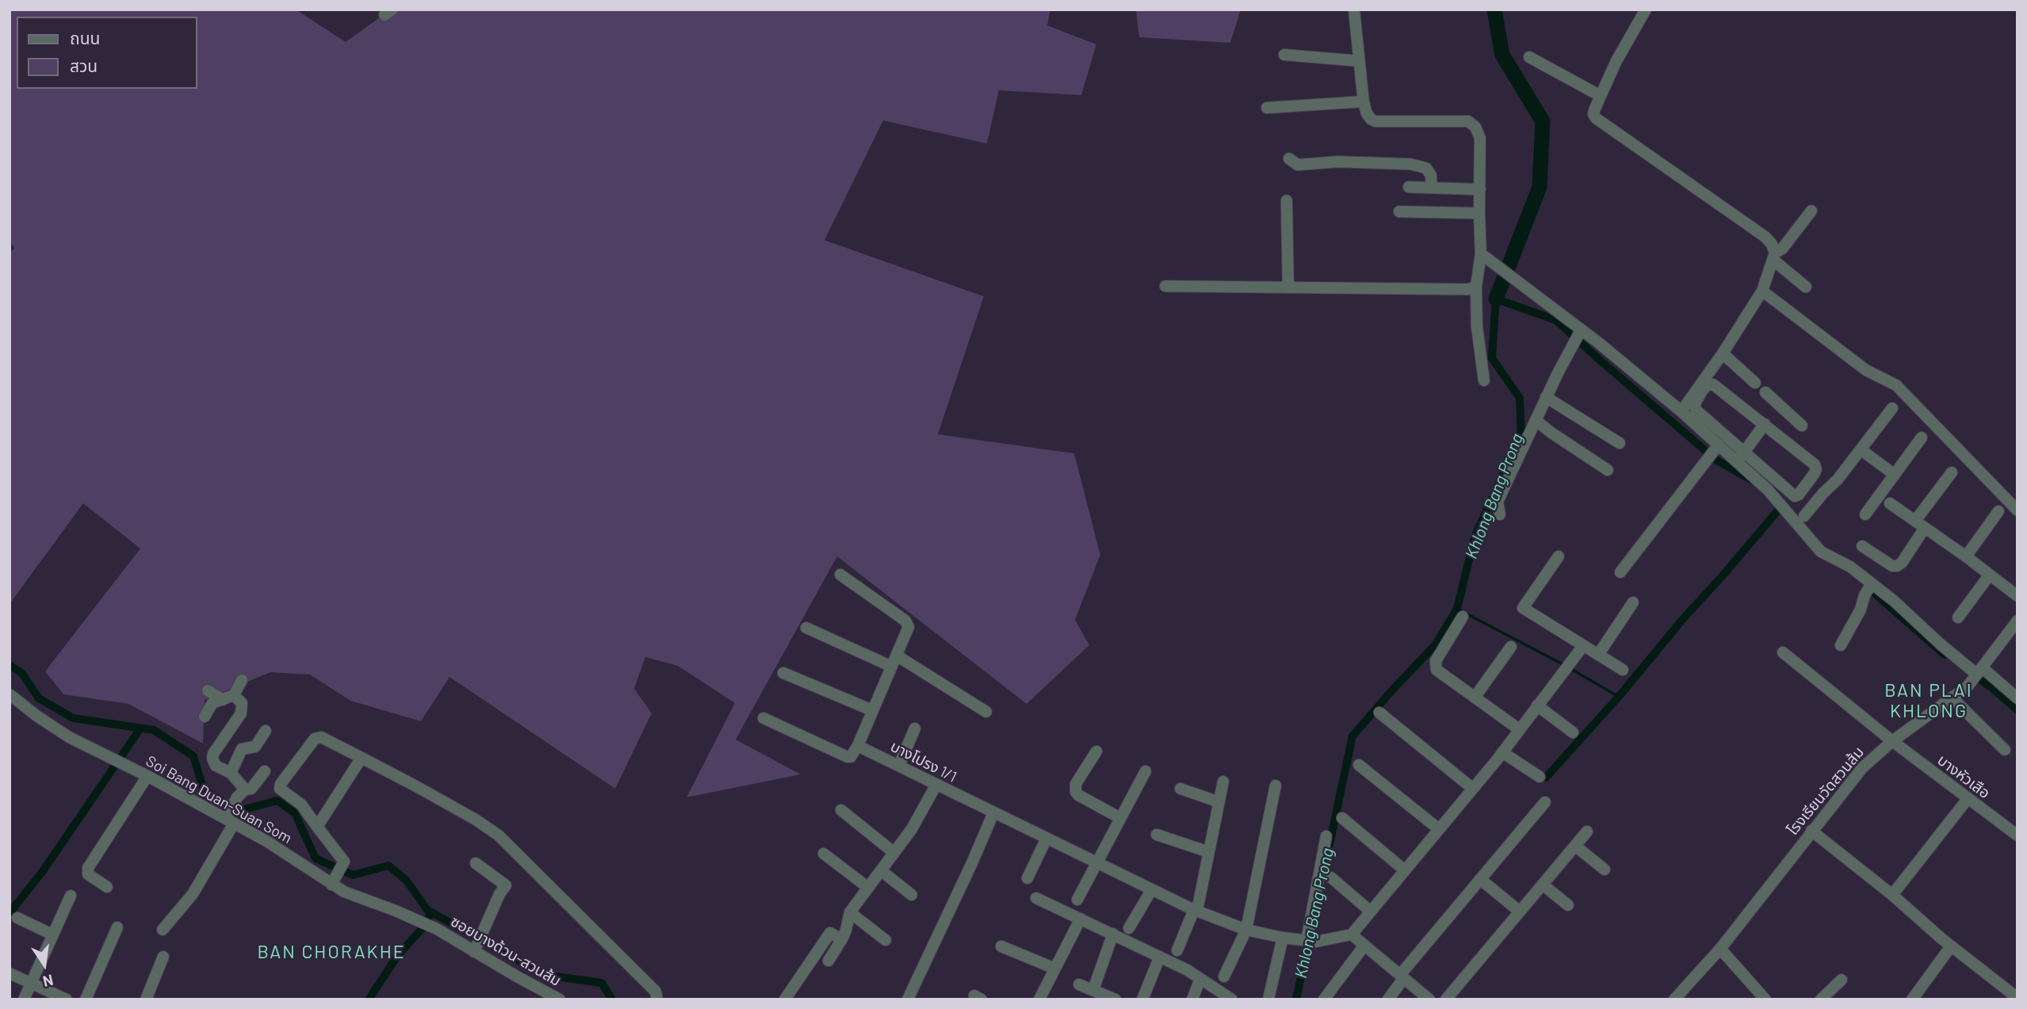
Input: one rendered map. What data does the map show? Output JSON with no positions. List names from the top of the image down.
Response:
{
  "streets": {
    "street": [
      "บางโปรง 1/1",
      "บางหัวเสือ",
      "โรงเรียนวัดสวนส้ม",
      "Soi Bang Duan-Suan Som",
      "ซอยบางด้วน-สวนส้ม"
    ]
  },
  "crossings": [
    ["บางหัวเสือ", "โรงเรียนวัดสวนส้ม"],
    ["Soi Bang Duan-Suan Som", "ซอยบางด้วน-สวนส้ม"]
  ],
  "districts": ["BAN PLAI KHLONG", "BAN CHORAKHE"],
  "water": ["Khlong Bang Prong"],
  "legend": ["ถนน", "สวน"],
  "north": "bottom"
}
